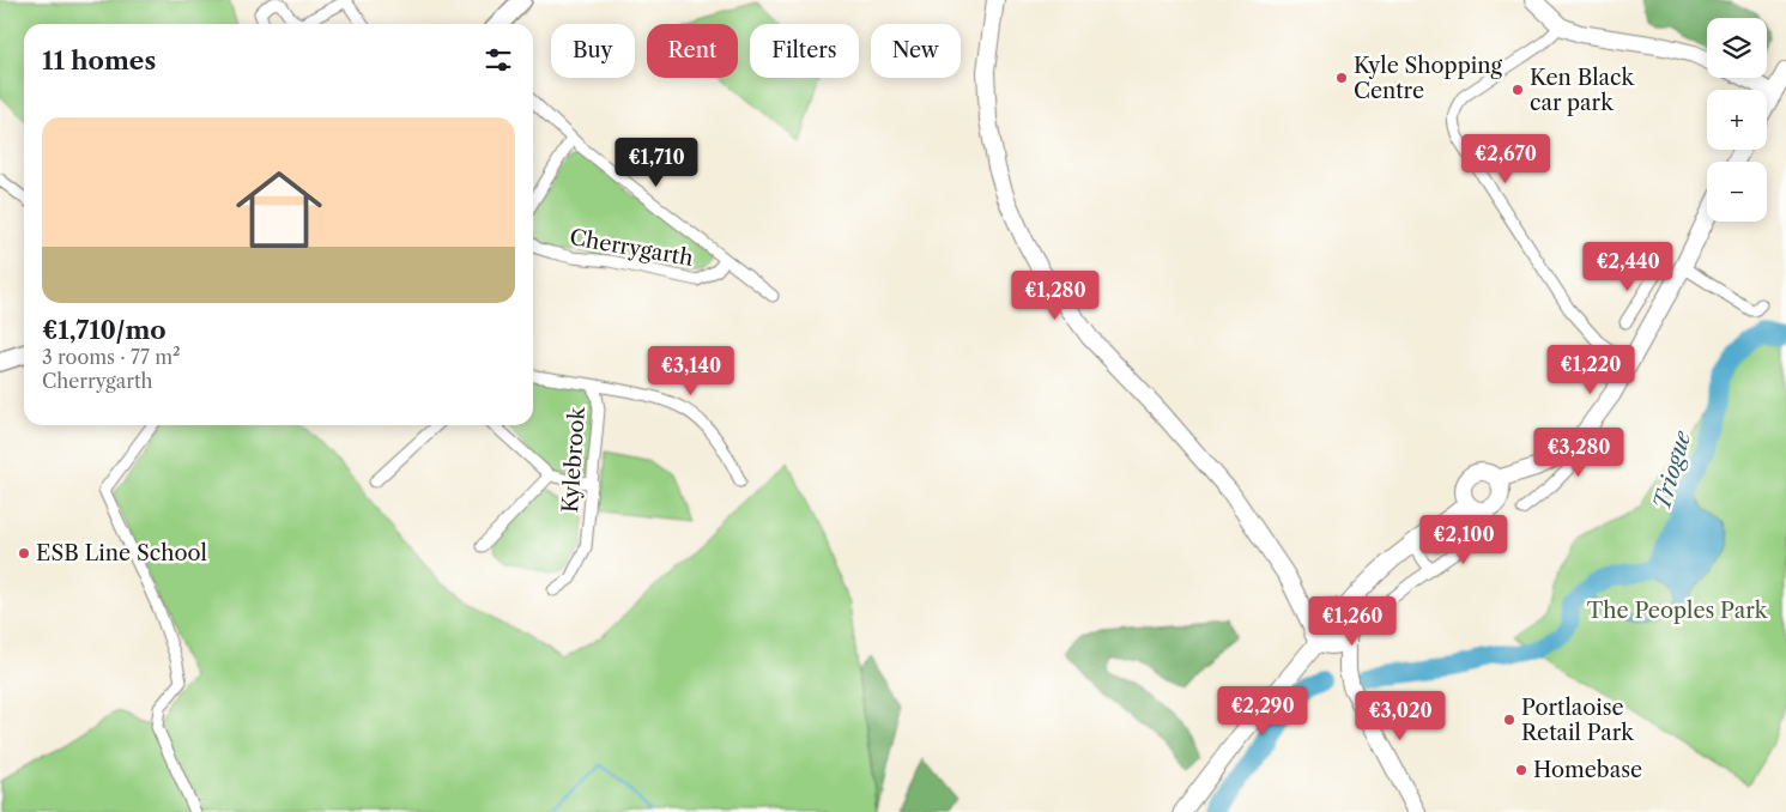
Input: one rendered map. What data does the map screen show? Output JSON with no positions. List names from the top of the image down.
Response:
{
  "streets": {
    "street": ["Cherrygarth", "Kylebrook"]
  },
  "water": ["Triogue"],
  "parks": ["The Peoples Park"],
  "places": [
    "Kyle Shopping Centre",
    "Ken Black car park",
    "ESB Line School",
    "Portlaoise Retail Park",
    "Homebase"
  ],
  "page": {
    "map_buttons": ["+", "−"],
    "chip": [
      "Buy",
      "Rent",
      "Filters",
      "New"
    ],
    "heading": "11 homes",
    "list": [
      {
        "name": "€1,710/mo",
        "note": "3 rooms · 77 m² · Cherrygarth"
      }
    ],
    "price": [
      "€2,670",
      "€1,710",
      "€2,440",
      "€1,280",
      "€1,220",
      "€3,140",
      "€3,280",
      "€2,100",
      "€1,260",
      "€2,290",
      "€3,020"
    ]
  }
}
